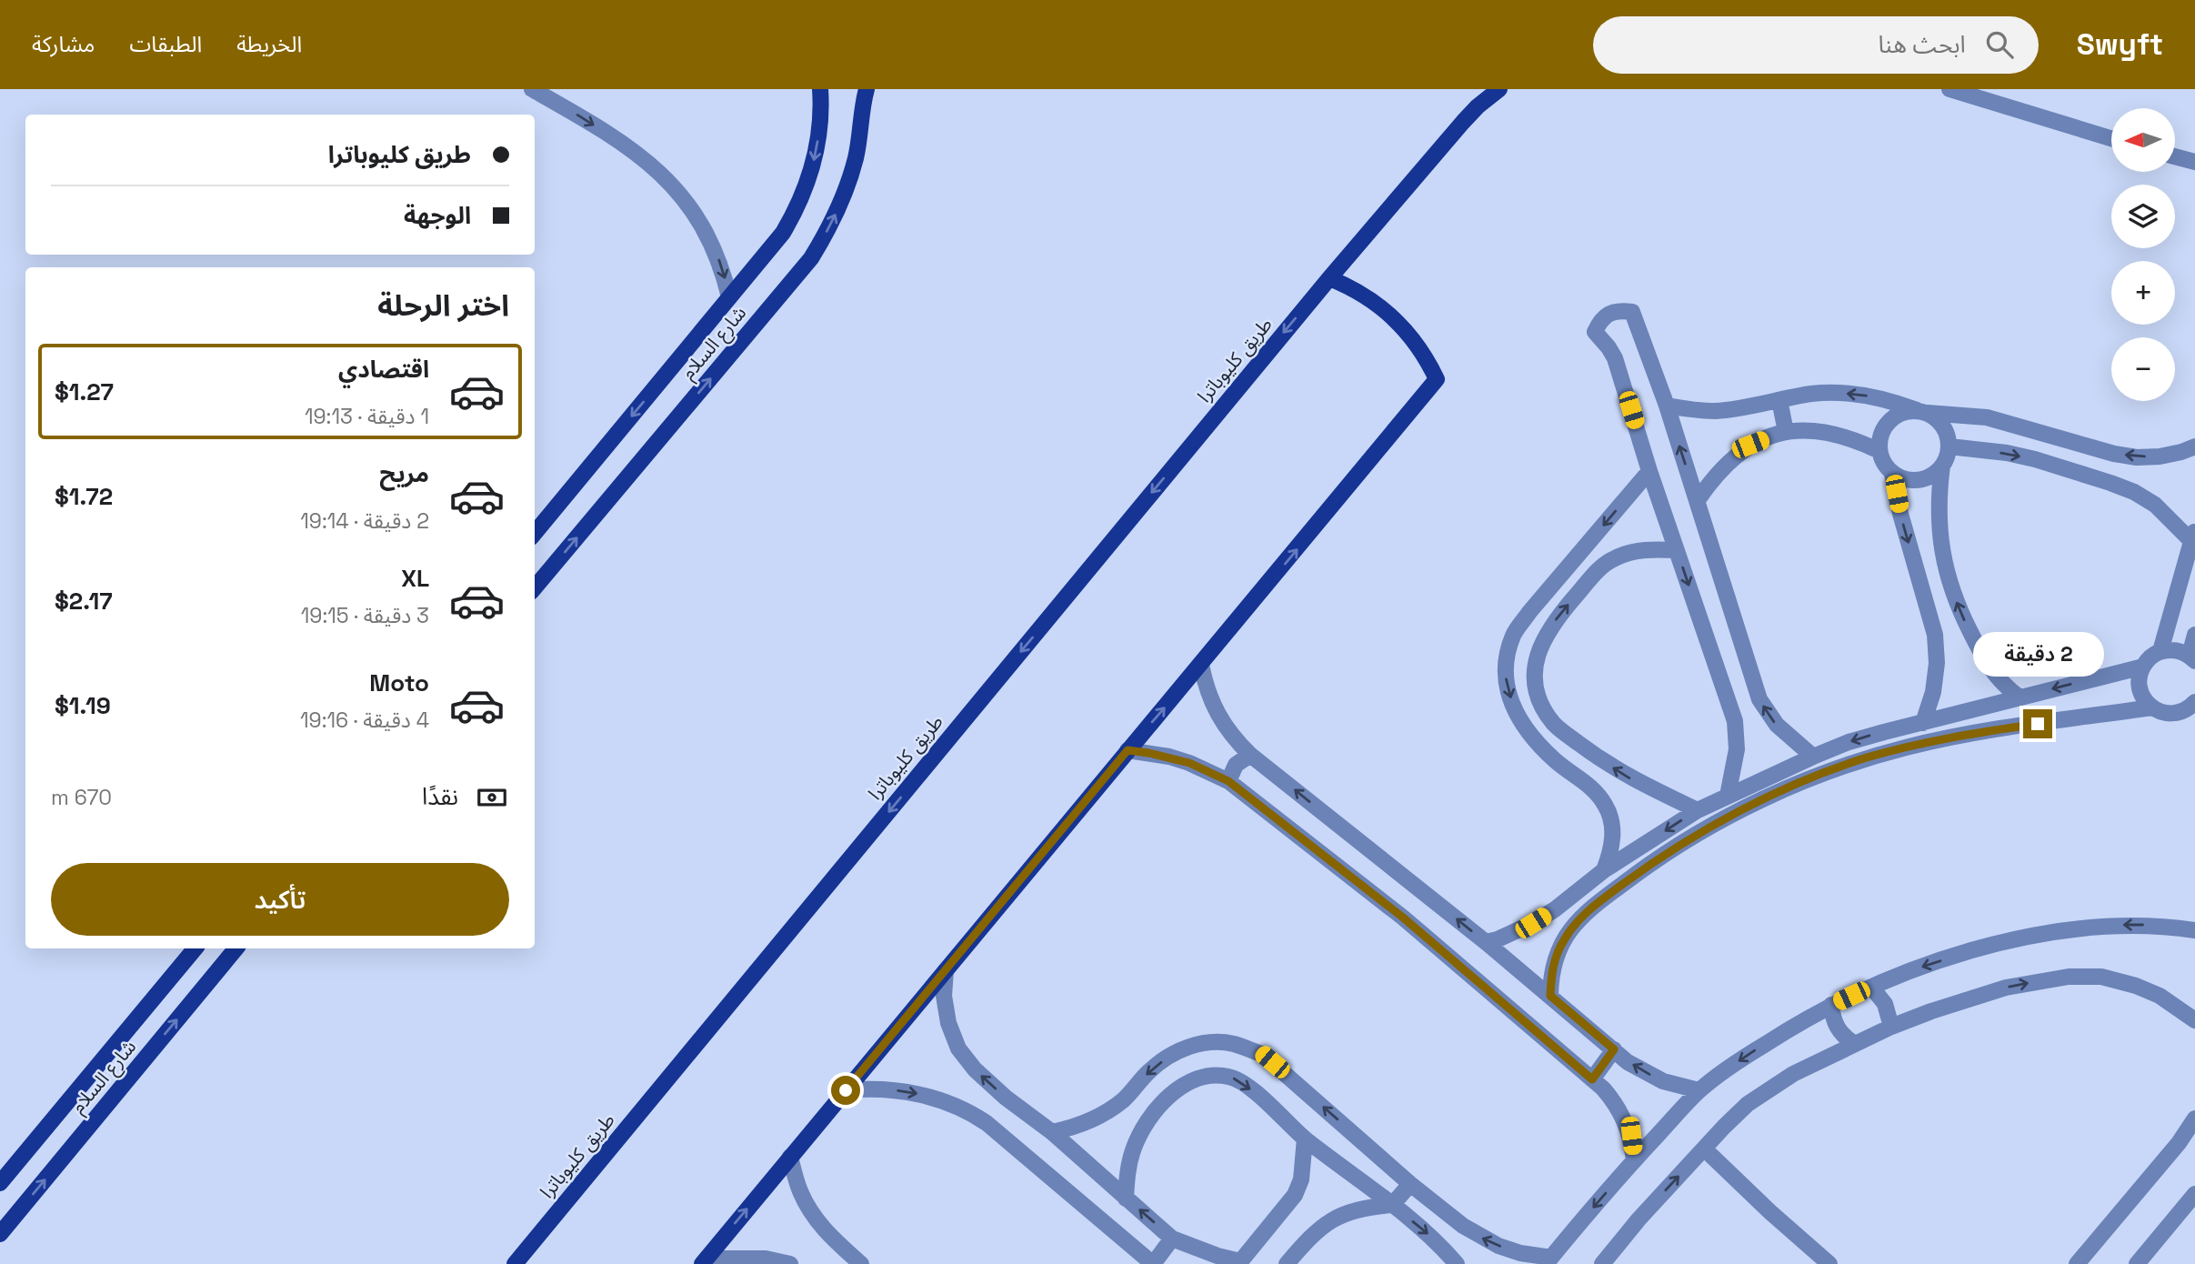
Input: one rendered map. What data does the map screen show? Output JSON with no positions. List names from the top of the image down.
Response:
{
  "streets": {
    "main road": ["شارع السلام", "طريق كليوباترا"]
  },
  "one_way": ["طريق كليوباترا"],
  "north": "left",
  "page": {
    "header": "Swyft",
    "search": "ابحث هنا",
    "nav": ["الخريطة", "الطبقات", "مشاركة"],
    "map_buttons": ["+", "−"],
    "banner": ["طريق كليوباترا", "الوجهة"],
    "heading": "اختر الرحلة",
    "list": [
      {
        "name": "اقتصادي",
        "note": "1 دقيقة · 19:13",
        "value": "$1.27"
      },
      {
        "name": "مريح",
        "note": "2 دقيقة · 19:14",
        "value": "$1.72"
      },
      {
        "name": "XL",
        "note": "3 دقيقة · 19:15",
        "value": "$2.17"
      },
      {
        "name": "Moto",
        "note": "4 دقيقة · 19:16",
        "value": "$1.19"
      }
    ],
    "bubble": "2 دقيقة",
    "pay": ["نقدًا", "670 m"],
    "buttons": "تأكيد"
  }
}
